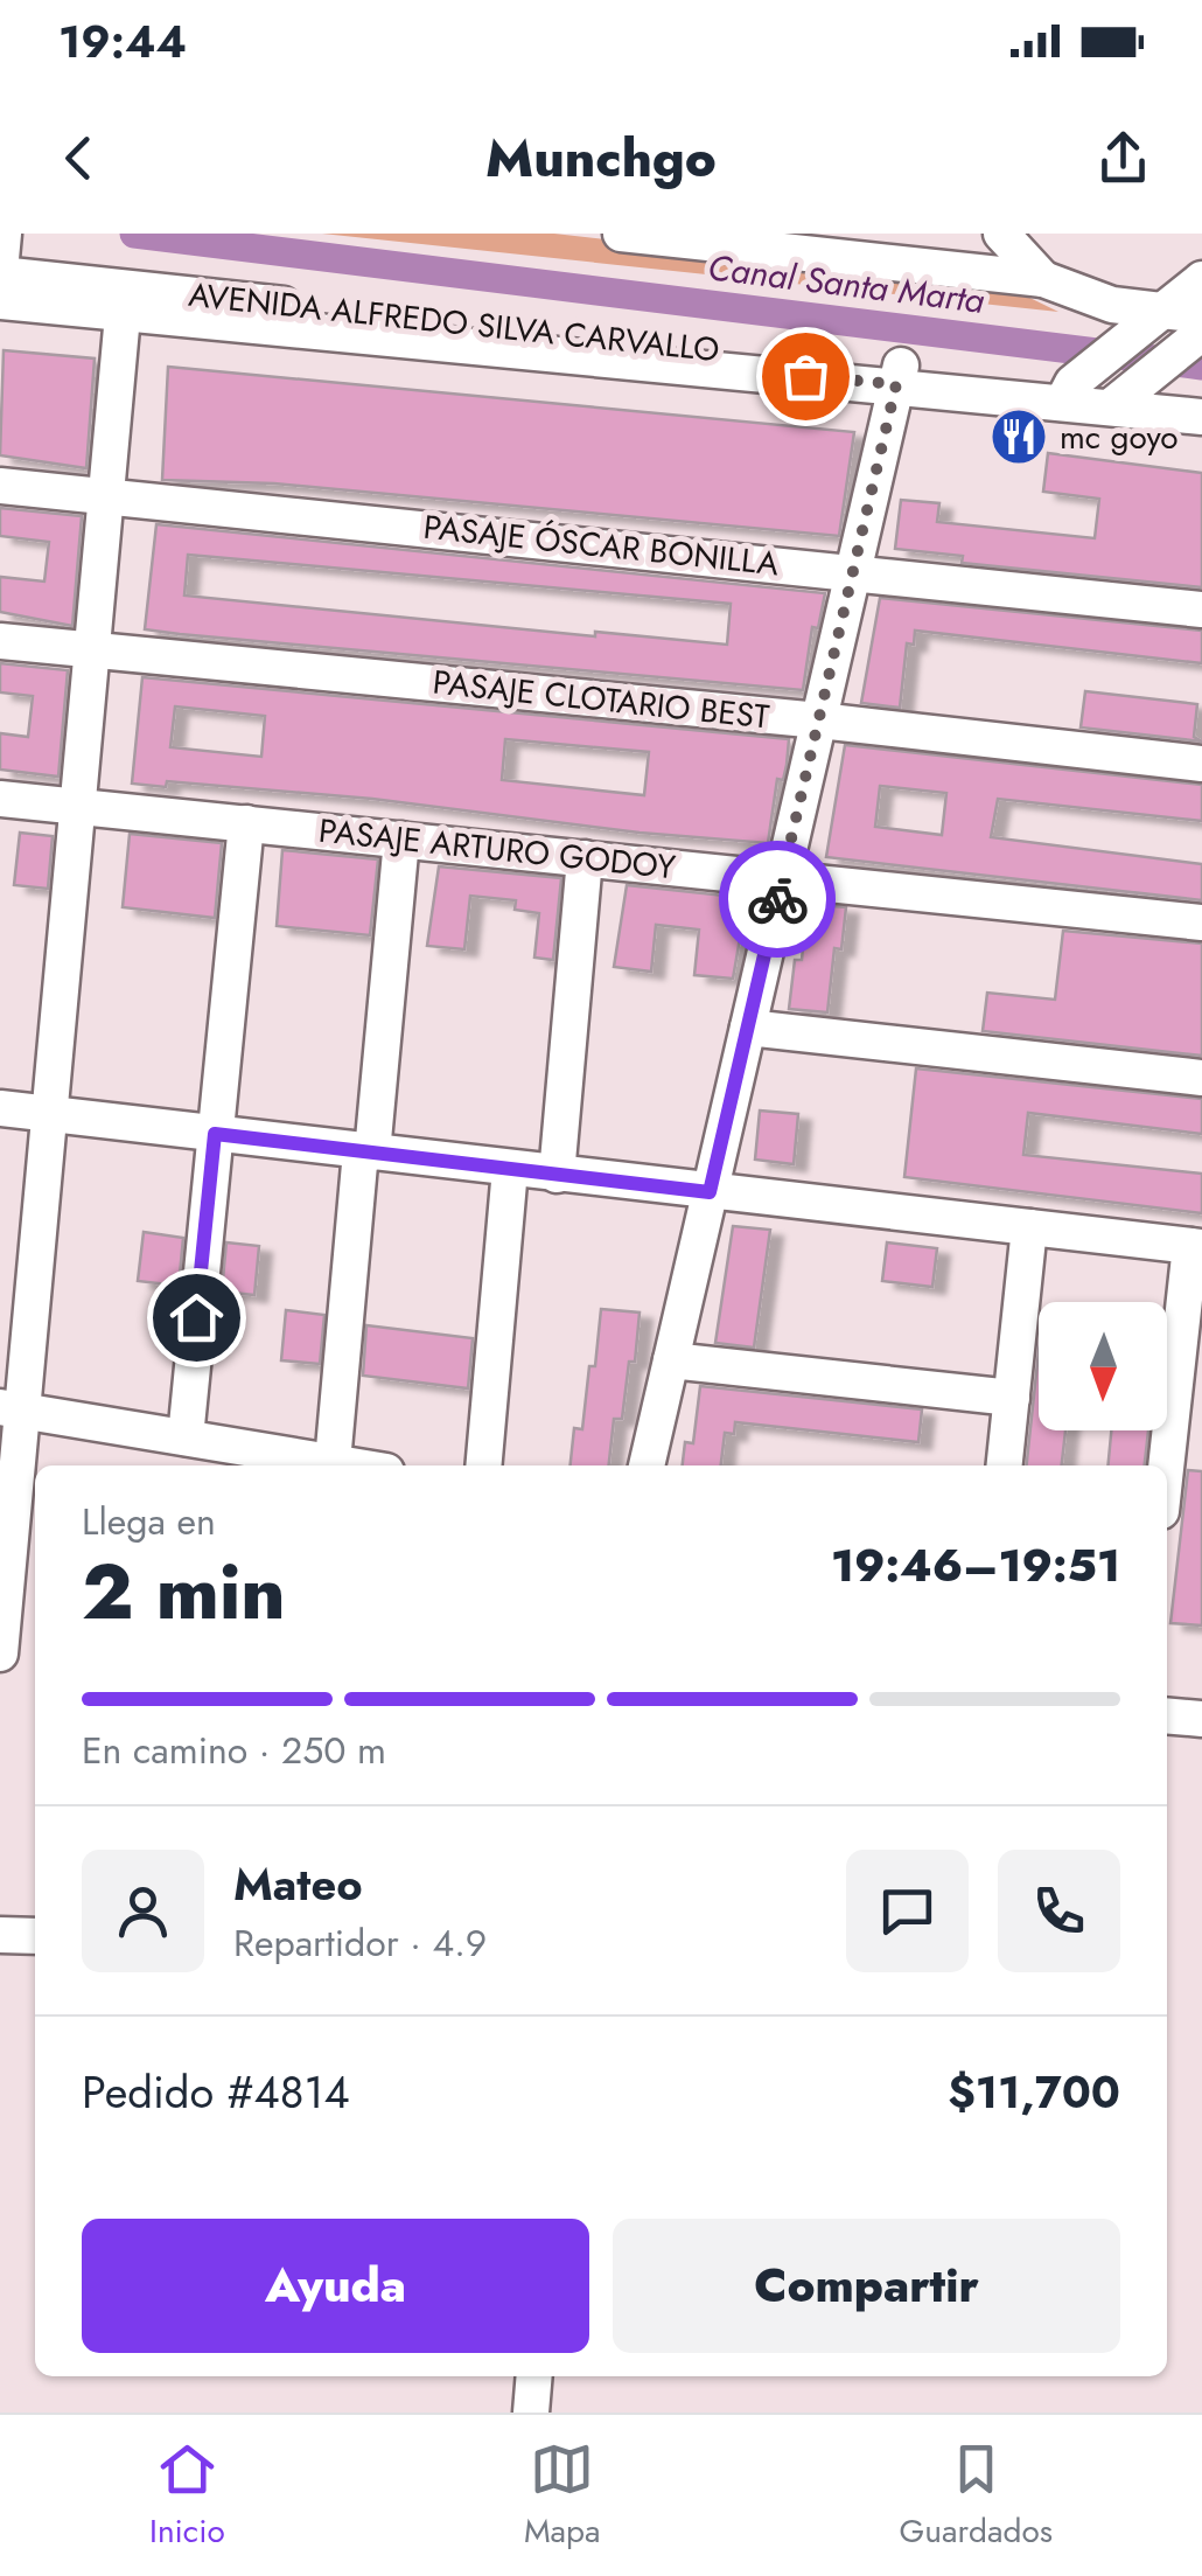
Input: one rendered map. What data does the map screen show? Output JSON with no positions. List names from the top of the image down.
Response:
{
  "streets": {
    "street": [
      "AVENIDA ALFREDO SILVA CARVALLO",
      "PASAJE ÓSCAR BONILLA",
      "PASAJE CLOTARIO BEST",
      "PASAJE ARTURO GODOY"
    ]
  },
  "water": ["Canal Santa Marta"],
  "places": {
    "restaurant": ["mc goyo"]
  },
  "north": "bottom",
  "page": {
    "status": "19:44",
    "header": "Munchgo",
    "heading": ["2 min", "Llega en", "19:46–19:51"],
    "panel": [
      "Mateo",
      "Repartidor · 4.9",
      "Pedido #4814",
      "$11,700"
    ],
    "bar": "En camino · 250 m",
    "buttons": ["Ayuda", "Compartir"],
    "tabs": ["Inicio", "Mapa", "Guardados"]
  }
}
